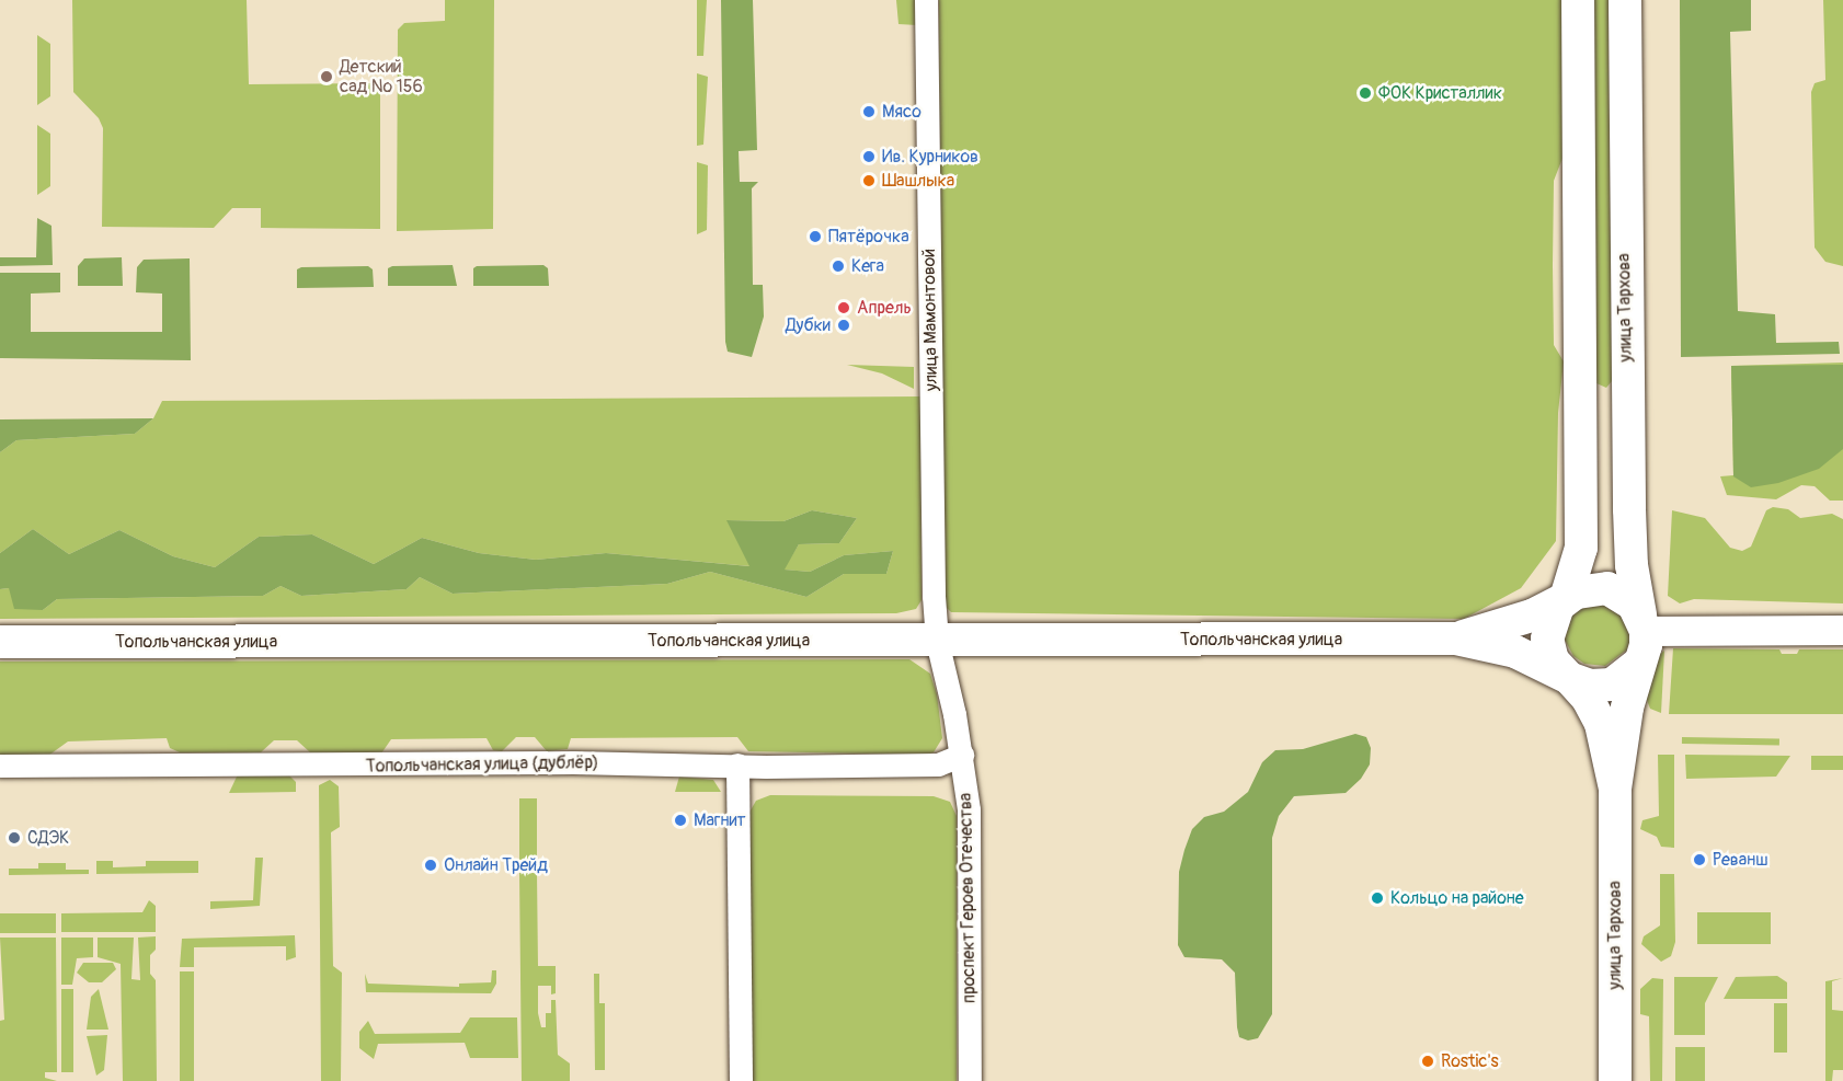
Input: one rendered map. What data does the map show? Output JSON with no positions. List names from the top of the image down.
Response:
{
  "streets": {
    "main road": ["улица Тархова", "Топольчанская улица"],
    "street": ["улица Мамонтовой", "Топольчанская улица (дублёр)", "проспект Героев Отечества"]
  },
  "crossings": [
    ["улица Тархова", "Топольчанская улица"],
    ["улица Мамонтовой", "Топольчанская улица"],
    ["улица Мамонтовой", "проспект Героев Отечества"],
    ["Топольчанская улица", "проспект Героев Отечества"],
    ["Топольчанская улица (дублёр)", "проспект Героев Отечества"]
  ],
  "places": [
    "Детский сад № 156",
    "ФОК Кристаллик",
    "Мясо",
    "Ив. Курников",
    "Шашлыка",
    "Пятёрочка",
    "Кега",
    "Апрель",
    "Дубки",
    "Магнит",
    "СДЭК",
    "Реванш",
    "Онлайн Трейд",
    "Кольцо на районе",
    "Rostic's"
  ]
}
